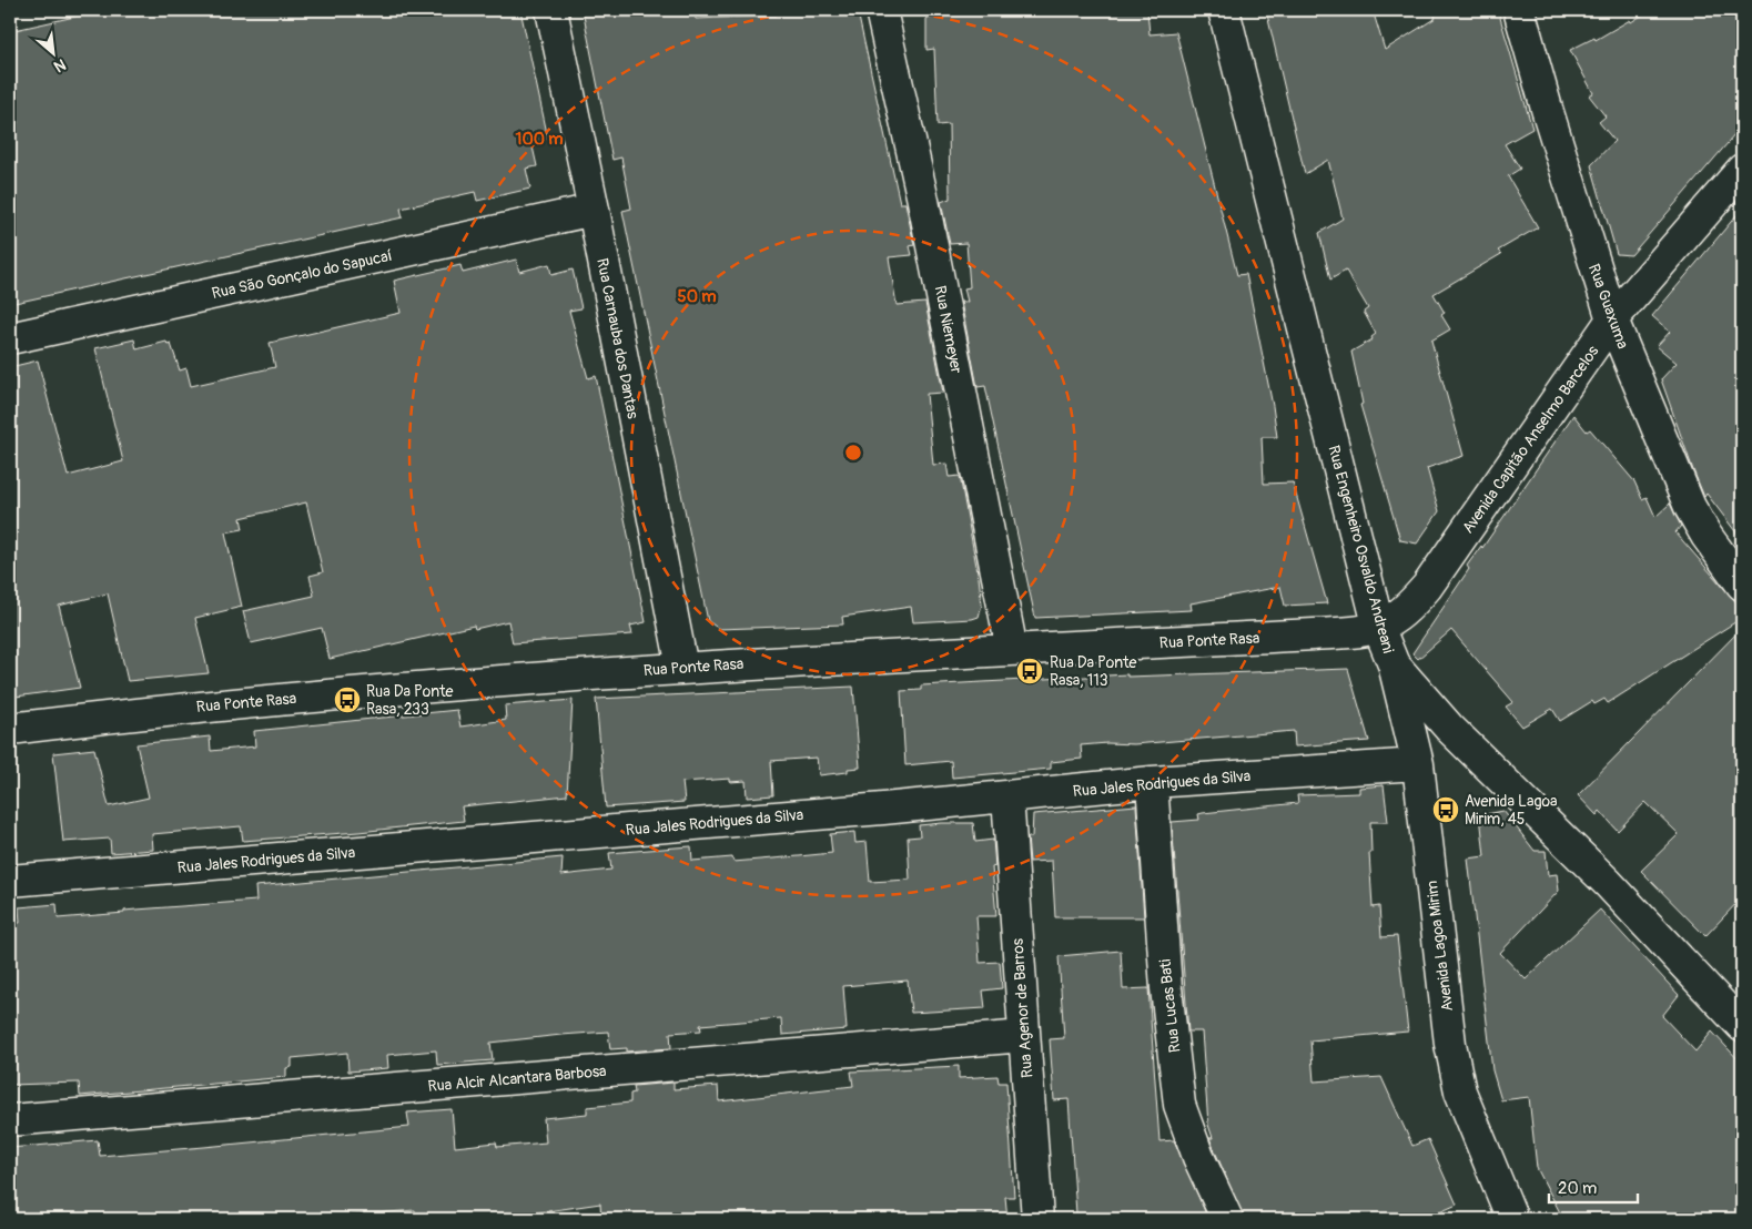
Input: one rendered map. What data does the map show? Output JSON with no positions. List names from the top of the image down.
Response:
{
  "streets": {
    "street": [
      "Rua São Gonçalo do Sapucaí",
      "Rua Guaxuma",
      "Rua Niemeyer",
      "Rua Carnauba dos Dantas",
      "Avenida Capitão Anselmo Barcelos",
      "Rua Engenheiro Osvaldo Andreani",
      "Rua Ponte Rasa",
      "Rua Jales Rodrigues da Silva",
      "Avenida Lagoa Mirim",
      "Rua Lucas Bati",
      "Rua Agenor de Barros",
      "Rua Alcir Alcantara Barbosa"
    ]
  },
  "crossings": [
    ["Rua São Gonçalo do Sapucaí", "Rua Carnauba dos Dantas"],
    ["Rua Guaxuma", "Avenida Capitão Anselmo Barcelos"],
    ["Rua Niemeyer", "Rua Ponte Rasa"],
    ["Rua Carnauba dos Dantas", "Rua Ponte Rasa"],
    ["Avenida Capitão Anselmo Barcelos", "Rua Engenheiro Osvaldo Andreani"],
    ["Avenida Capitão Anselmo Barcelos", "Rua Ponte Rasa"],
    ["Rua Engenheiro Osvaldo Andreani", "Rua Ponte Rasa"],
    ["Rua Engenheiro Osvaldo Andreani", "Avenida Lagoa Mirim"],
    ["Rua Jales Rodrigues da Silva", "Avenida Lagoa Mirim"],
    ["Rua Jales Rodrigues da Silva", "Rua Lucas Bati"],
    ["Rua Jales Rodrigues da Silva", "Rua Agenor de Barros"],
    ["Rua Agenor de Barros", "Rua Alcir Alcantara Barbosa"]
  ],
  "places": {
    "bus stop": ["Rua Da Ponte Rasa, 113", "Rua Da Ponte Rasa, 233", "Avenida Lagoa Mirim, 45"]
  },
  "scale_bar": "20 m",
  "north": "bottom right",
  "rings": ["100 m", "50 m"]
}
